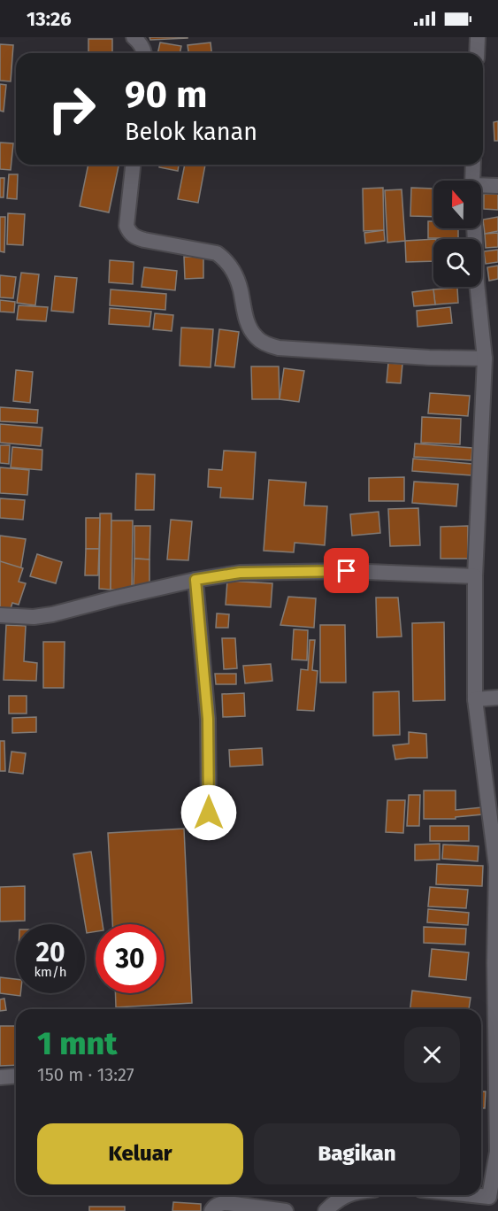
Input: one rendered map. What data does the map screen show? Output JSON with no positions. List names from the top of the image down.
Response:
{
  "north": "top",
  "page": {
    "status": "13:26",
    "turn": ["90 m", "Belok kanan"],
    "speed": "20 km/h",
    "limit": "30",
    "heading": ["1 mnt", "150 m · 13:27"],
    "buttons": ["Keluar", "Bagikan"]
  }
}
